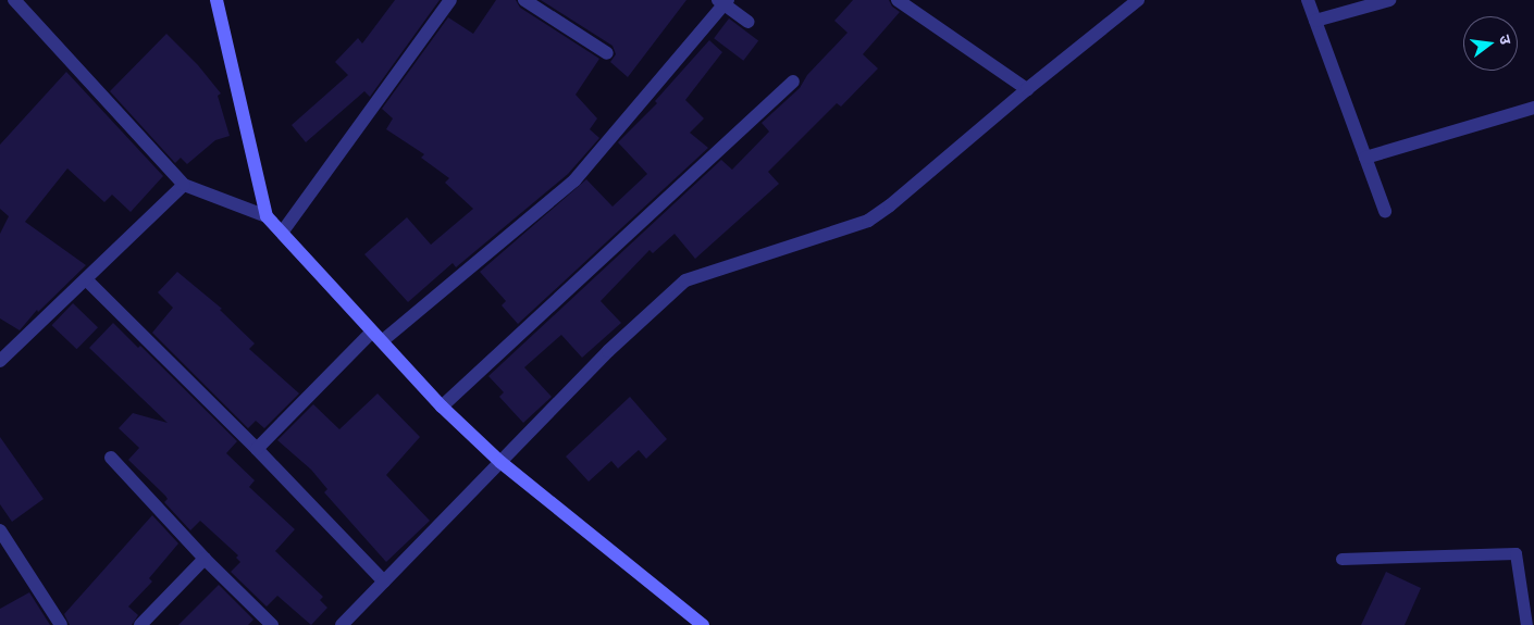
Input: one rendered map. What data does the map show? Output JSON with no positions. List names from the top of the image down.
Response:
{
  "north": "right"
}
